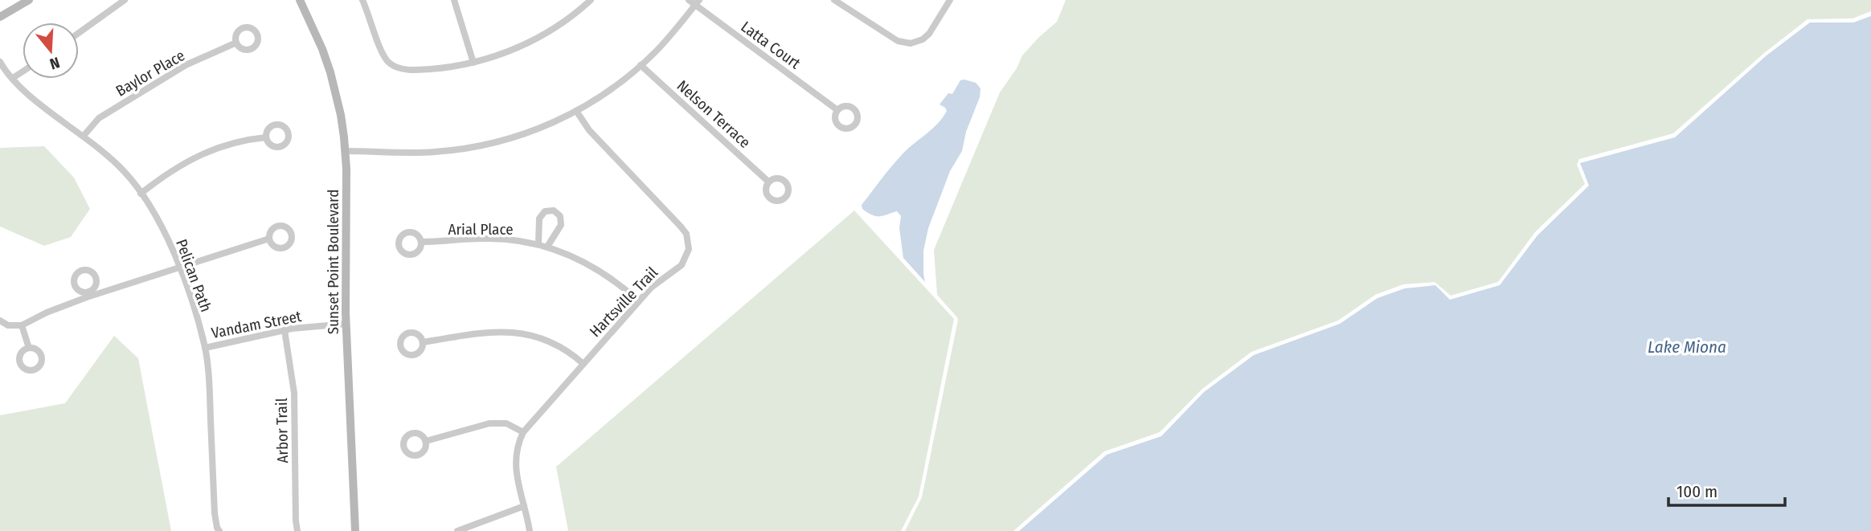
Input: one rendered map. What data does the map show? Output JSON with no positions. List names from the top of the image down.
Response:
{
  "streets": {
    "street": [
      "Latta Court",
      "Baylor Place",
      "Nelson Terrace",
      "Arial Place",
      "Sunset Point Boulevard",
      "Pelican Path",
      "Hartsville Trail",
      "Vandam Street",
      "Arbor Trail"
    ]
  },
  "crossings": [
    ["Baylor Place", "Pelican Path"],
    ["Arial Place", "Hartsville Trail"],
    ["Sunset Point Boulevard", "Vandam Street"],
    ["Pelican Path", "Vandam Street"],
    ["Vandam Street", "Arbor Trail"]
  ],
  "water": ["Lake Miona"],
  "scale_bar": "100 m",
  "north": "bottom"
}
